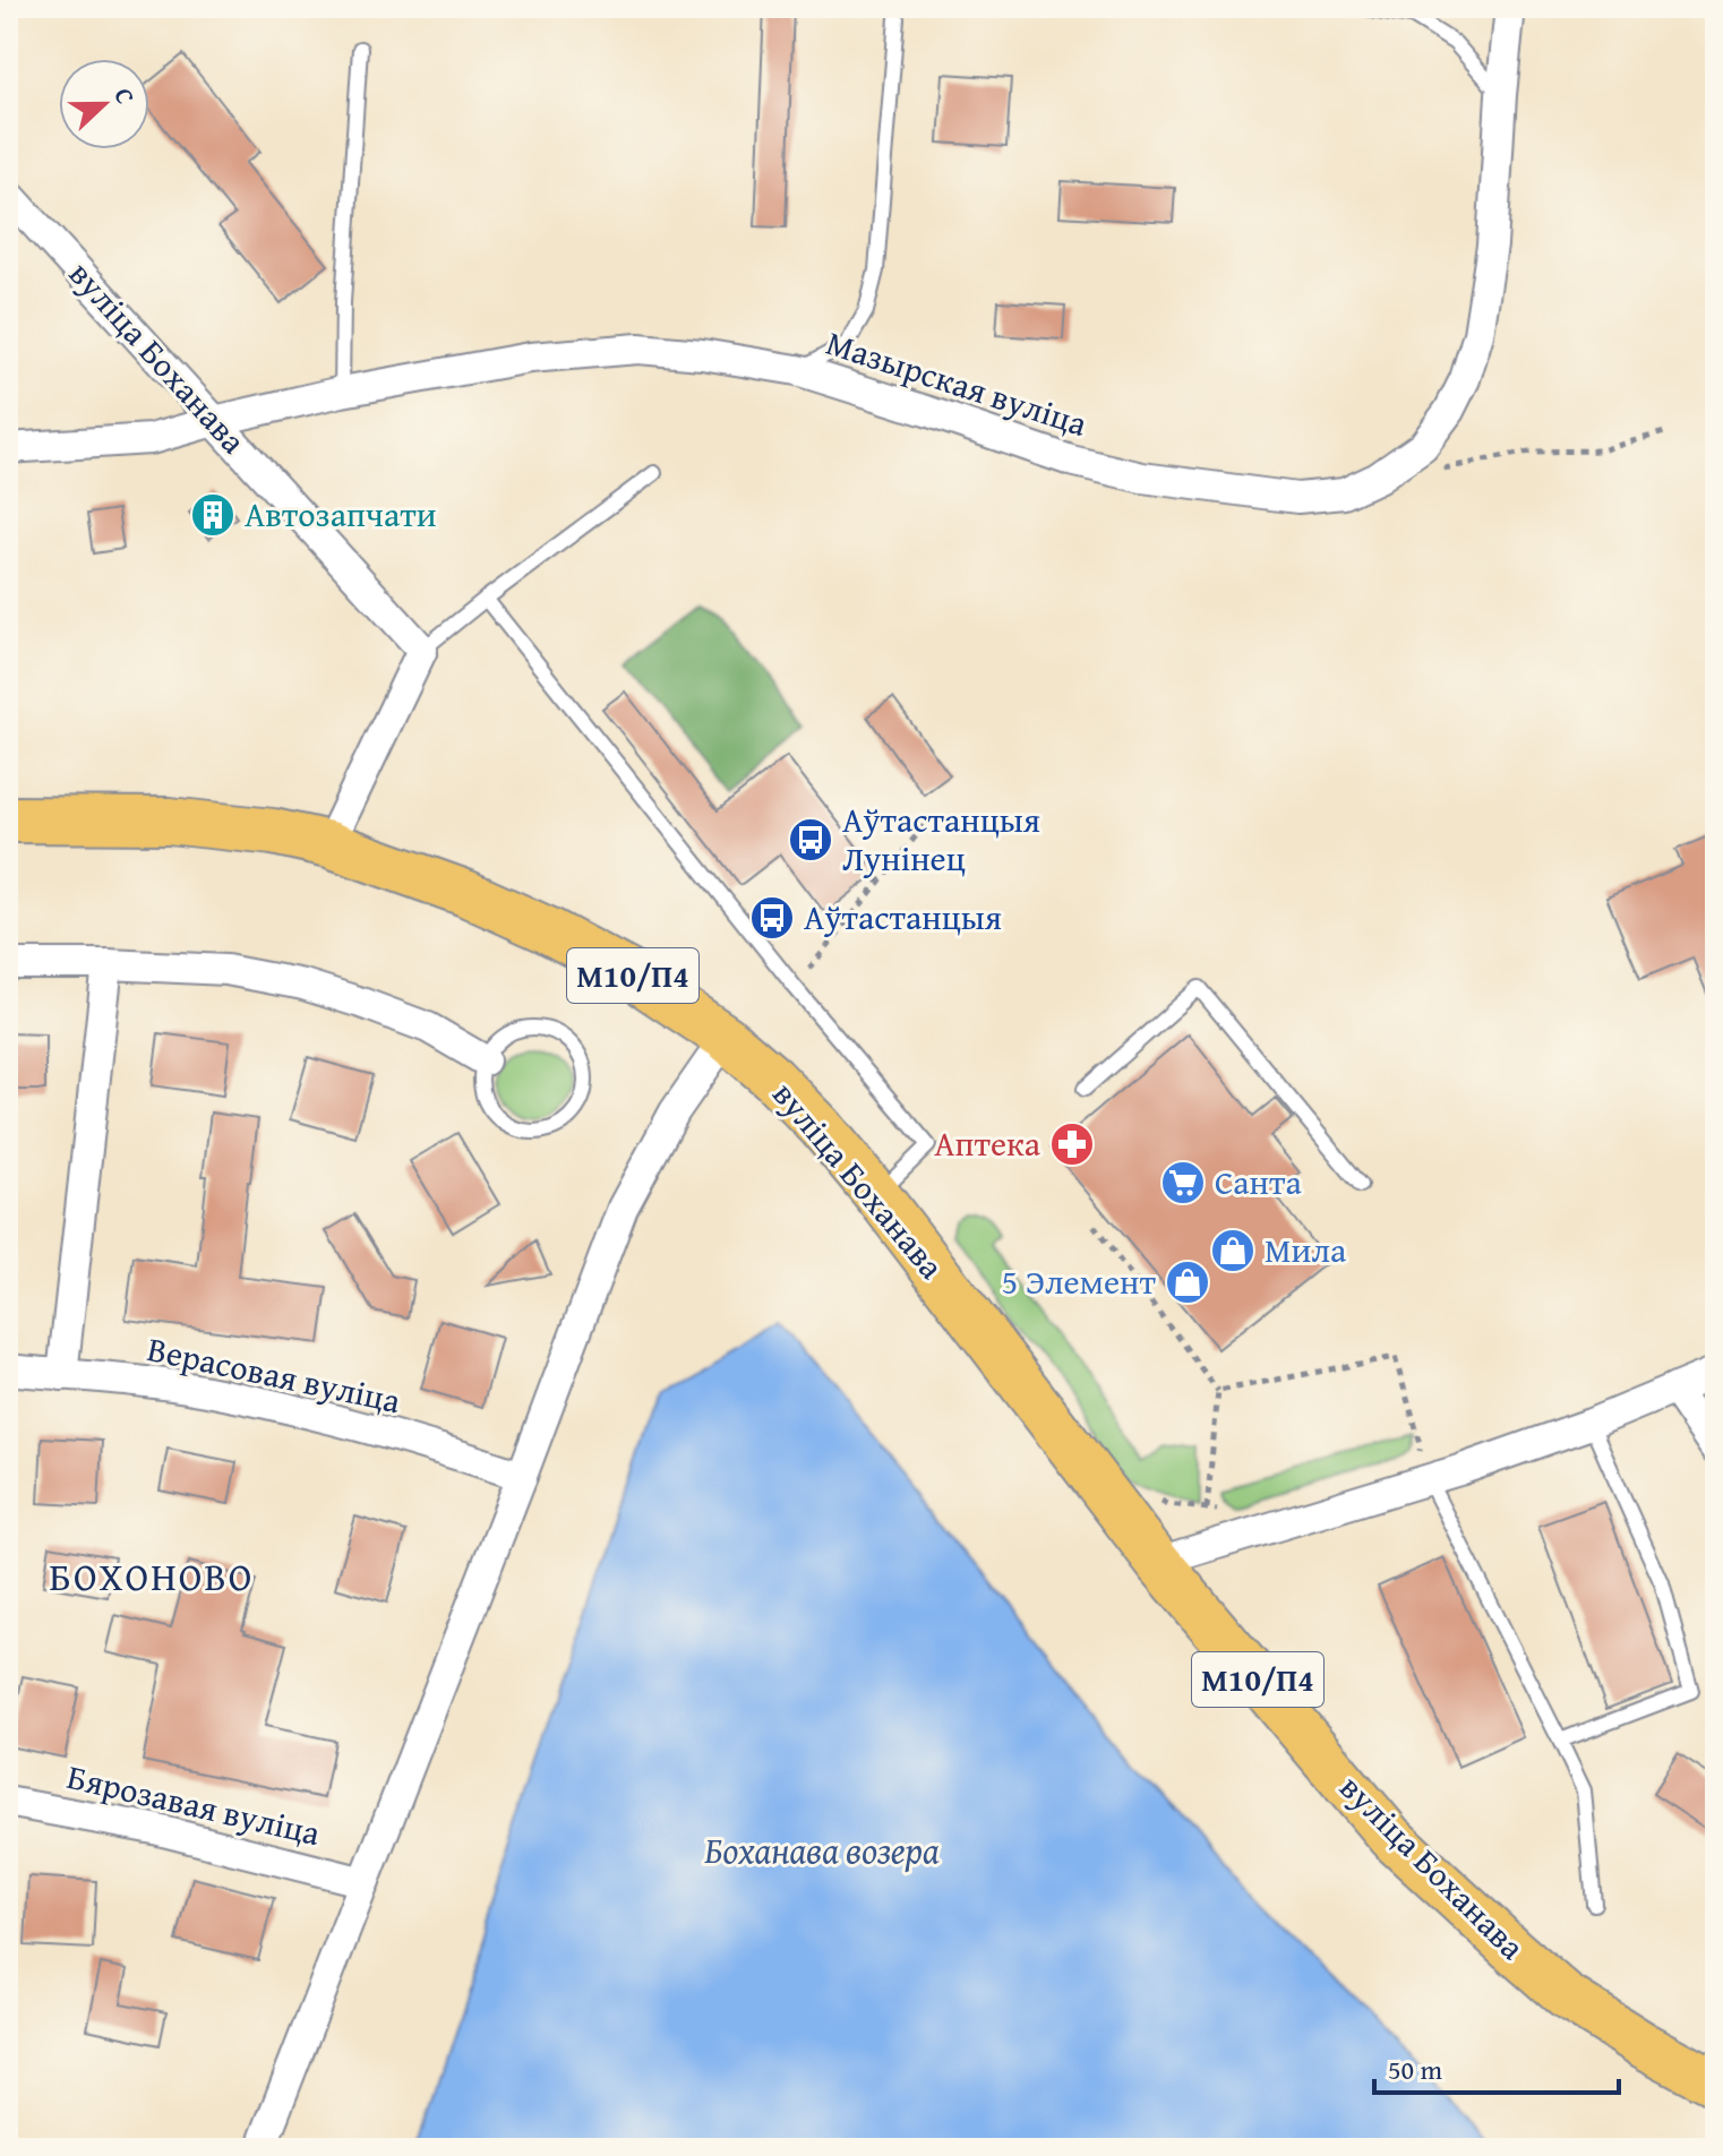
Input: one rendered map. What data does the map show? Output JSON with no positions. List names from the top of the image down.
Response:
{
  "streets": {
    "main road": ["вуліца Боханава", "М10/П4"],
    "street": ["Мазырская вуліца", "Верасовая вуліца", "Бярозавая вуліца"]
  },
  "crossings": [
    ["вуліца Боханава", "Мазырская вуліца"],
    ["вуліца Боханава", "М10/П4"]
  ],
  "districts": ["БОХОНОВО"],
  "water": ["Боханава возера"],
  "places": {
    "building": ["Автозапчати"],
    "bus stop": ["Аўтастанцыя Лунінец", "Аўтастанцыя"],
    "pharmacy": ["Аптека"],
    "supermarket": ["Санта"],
    "shop": ["Мила", "5 Элемент"]
  },
  "scale_bar": "50 m",
  "north": "right"
}
